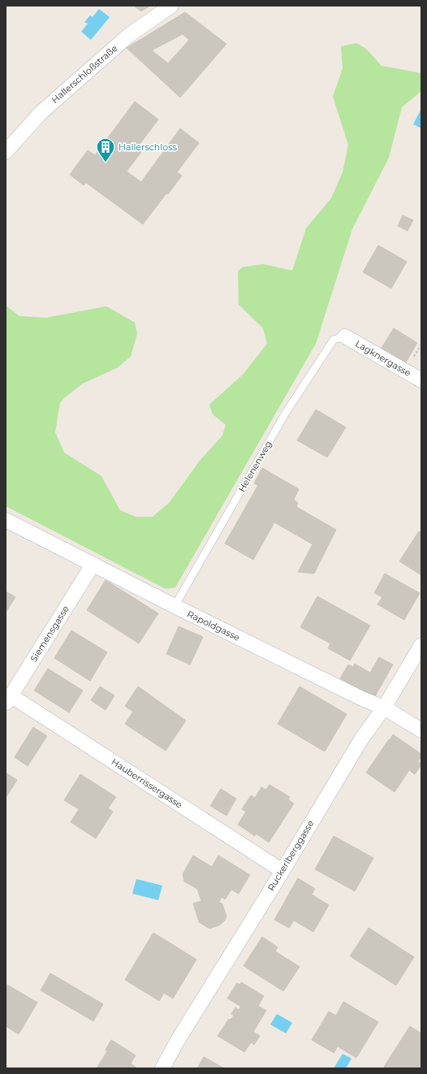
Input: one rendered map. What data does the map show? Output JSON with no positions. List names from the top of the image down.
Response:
{
  "streets": {
    "street": [
      "Hallerschloßstraße",
      "Lagknergasse",
      "Rapoldgasse",
      "Siemensgasse",
      "Hauberrissergasse",
      "Ruckerlberggasse"
    ],
    "lane": ["Helenenweg"]
  },
  "crossings": [
    ["Lagknergasse", "Helenenweg"],
    ["Helenenweg", "Rapoldgasse"],
    ["Rapoldgasse", "Siemensgasse"],
    ["Rapoldgasse", "Ruckerlberggasse"],
    ["Siemensgasse", "Hauberrissergasse"],
    ["Hauberrissergasse", "Ruckerlberggasse"]
  ],
  "places": {
    "building": ["Hallerschloss"]
  }
}
